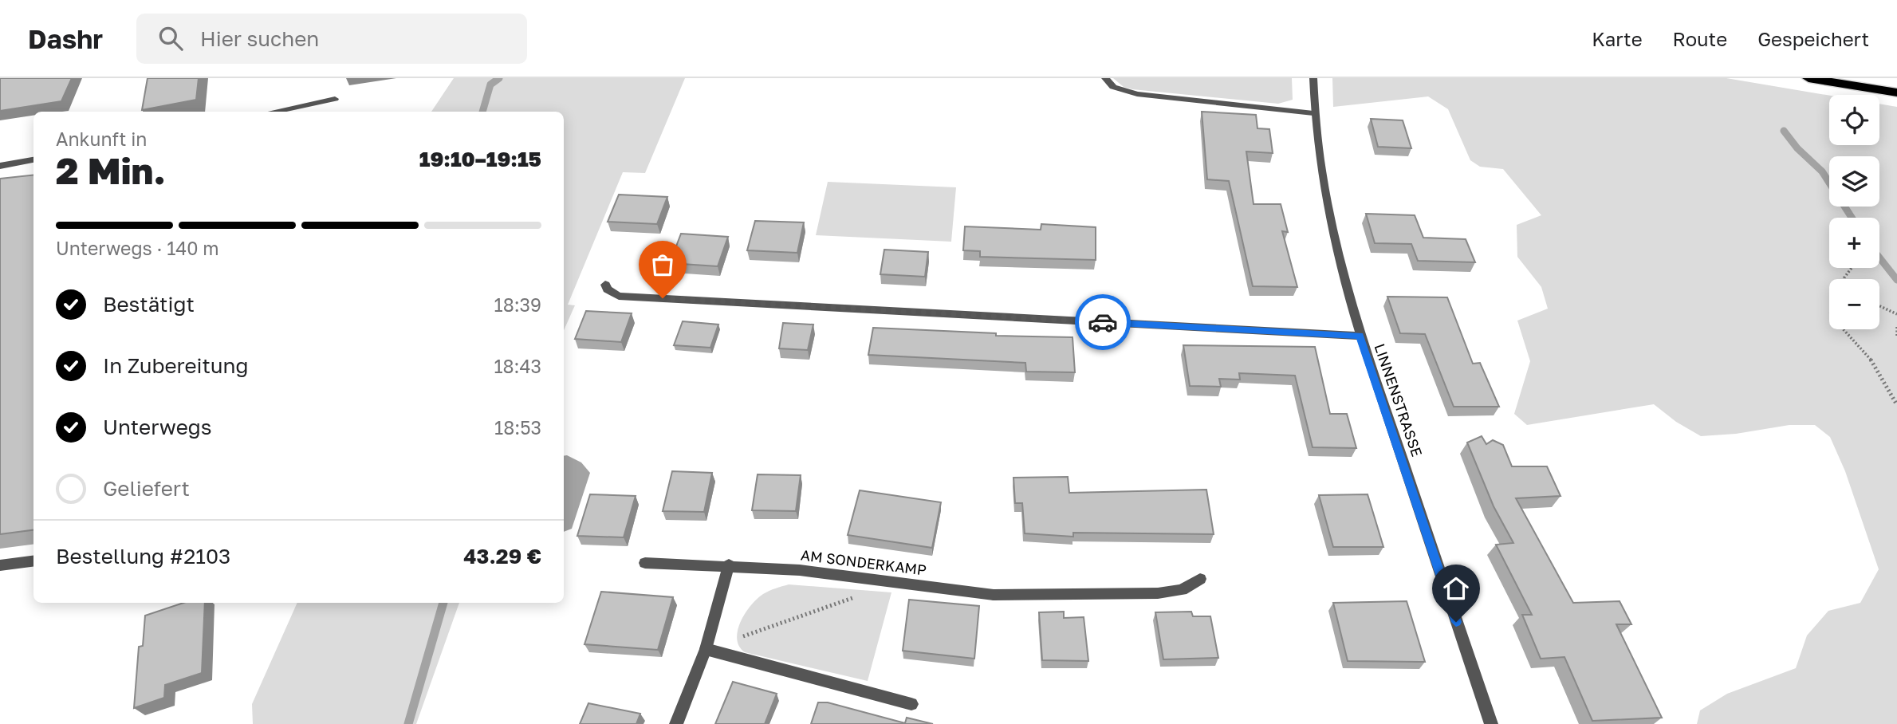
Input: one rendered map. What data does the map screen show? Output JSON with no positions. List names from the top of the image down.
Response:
{
  "streets": {
    "street": ["LINNENSTRASSE", "AM SONDERKAMP"]
  },
  "page": {
    "header": "Dashr",
    "search": "Hier suchen",
    "nav": ["Karte", "Route", "Gespeichert"],
    "map_buttons": ["+", "−"],
    "heading": ["2 Min.", "Ankunft in", "19:10–19:15"],
    "panel": ["Bestellung #2103", "43.29 €"],
    "bar": "Unterwegs · 140 m",
    "list": [
      ["Bestätigt", "18:39"],
      ["In Zubereitung", "18:43"],
      ["Unterwegs", "18:53"],
      "Geliefert"
    ]
  }
}
